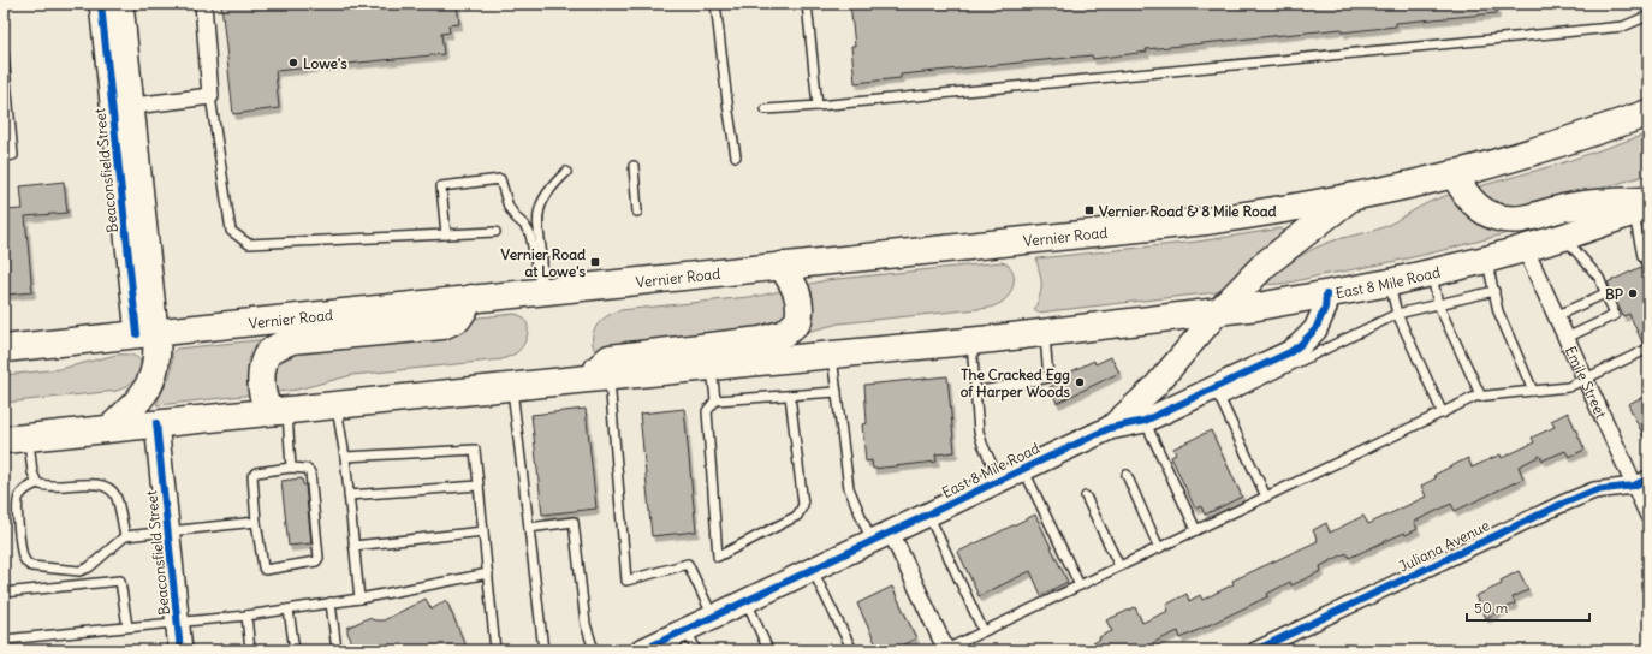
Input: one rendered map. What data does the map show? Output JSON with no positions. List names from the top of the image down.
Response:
{
  "streets": {
    "highway": ["Vernier Road", "East 8 Mile Road"],
    "street": ["Beaconsfield Street", "Emile Street", "Juliana Avenue"]
  },
  "crossings": [
    ["Beaconsfield Street", "Vernier Road"],
    ["East 8 Mile Road", "Emile Street"],
    ["Emile Street", "Juliana Avenue"]
  ],
  "places": {
    "other": ["Lowe's", "BP", "The Cracked Egg of Harper Woods"],
    "transit": ["Vernier Road & 8 Mile Road", "Vernier Road at Lowe's"]
  },
  "scale_bar": "50 m"
}
